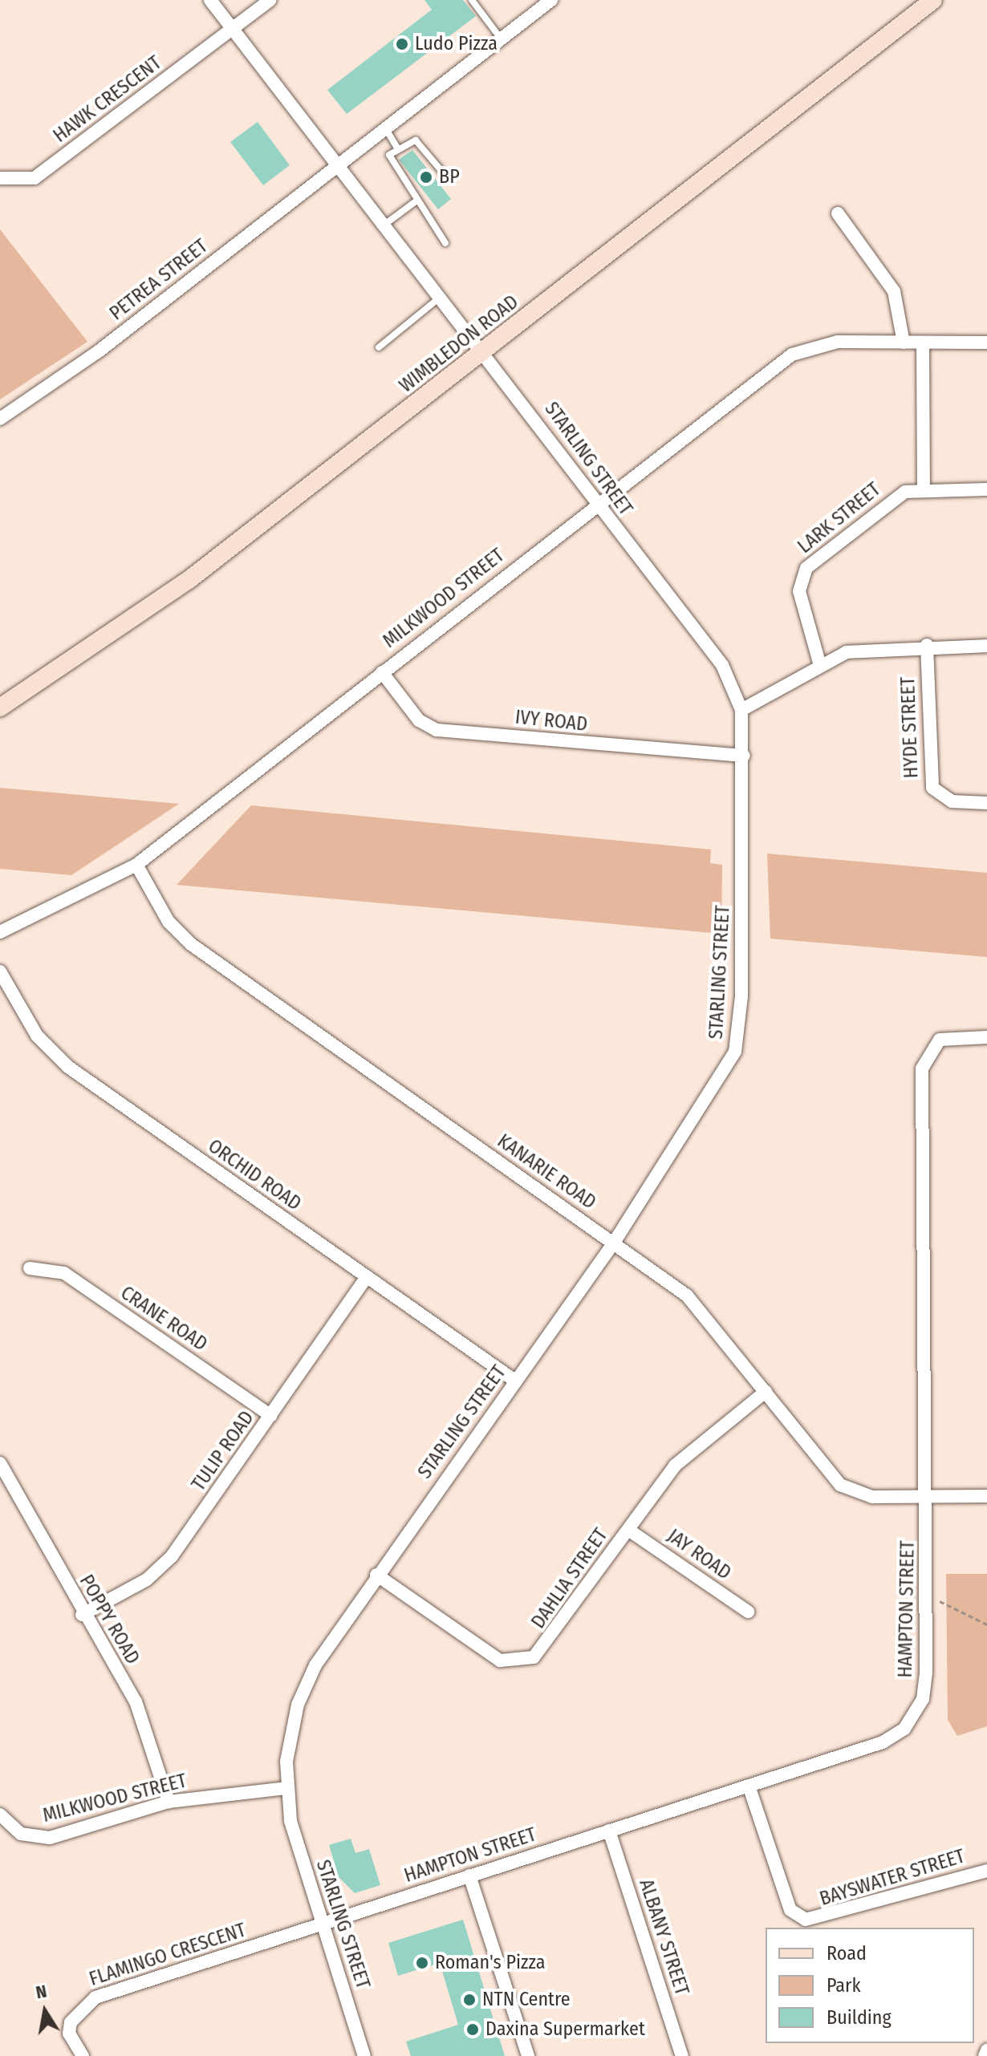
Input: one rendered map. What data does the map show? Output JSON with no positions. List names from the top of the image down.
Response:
{
  "streets": {
    "street": [
      "HAWK CRESCENT",
      "PETREA STREET",
      "WIMBLEDON ROAD",
      "STARLING STREET",
      "LARK STREET",
      "MILKWOOD STREET",
      "IVY ROAD",
      "HYDE STREET",
      "KANARIE ROAD",
      "ORCHID ROAD",
      "CRANE ROAD",
      "TULIP ROAD",
      "JAY ROAD",
      "DAHLIA STREET",
      "HAMPTON STREET",
      "POPPY ROAD",
      "BAYSWATER STREET",
      "ALBANY STREET",
      "FLAMINGO CRESCENT"
    ]
  },
  "crossings": [
    ["HAWK CRESCENT", "STARLING STREET"],
    ["PETREA STREET", "STARLING STREET"],
    ["WIMBLEDON ROAD", "STARLING STREET"],
    ["STARLING STREET", "MILKWOOD STREET"],
    ["STARLING STREET", "IVY ROAD"],
    ["STARLING STREET", "KANARIE ROAD"],
    ["STARLING STREET", "ORCHID ROAD"],
    ["STARLING STREET", "DAHLIA STREET"],
    ["STARLING STREET", "HAMPTON STREET"],
    ["STARLING STREET", "FLAMINGO CRESCENT"],
    ["MILKWOOD STREET", "IVY ROAD"],
    ["MILKWOOD STREET", "KANARIE ROAD"],
    ["MILKWOOD STREET", "POPPY ROAD"],
    ["KANARIE ROAD", "DAHLIA STREET"],
    ["KANARIE ROAD", "HAMPTON STREET"],
    ["ORCHID ROAD", "TULIP ROAD"],
    ["CRANE ROAD", "TULIP ROAD"],
    ["TULIP ROAD", "POPPY ROAD"],
    ["JAY ROAD", "DAHLIA STREET"],
    ["HAMPTON STREET", "BAYSWATER STREET"],
    ["HAMPTON STREET", "ALBANY STREET"],
    ["HAMPTON STREET", "FLAMINGO CRESCENT"]
  ],
  "places": [
    "Ludo Pizza",
    "BP",
    "Roman's Pizza",
    "NTN Centre",
    "Daxina Supermarket"
  ],
  "legend": ["Road", "Park", "Building"],
  "north": "top"
}
